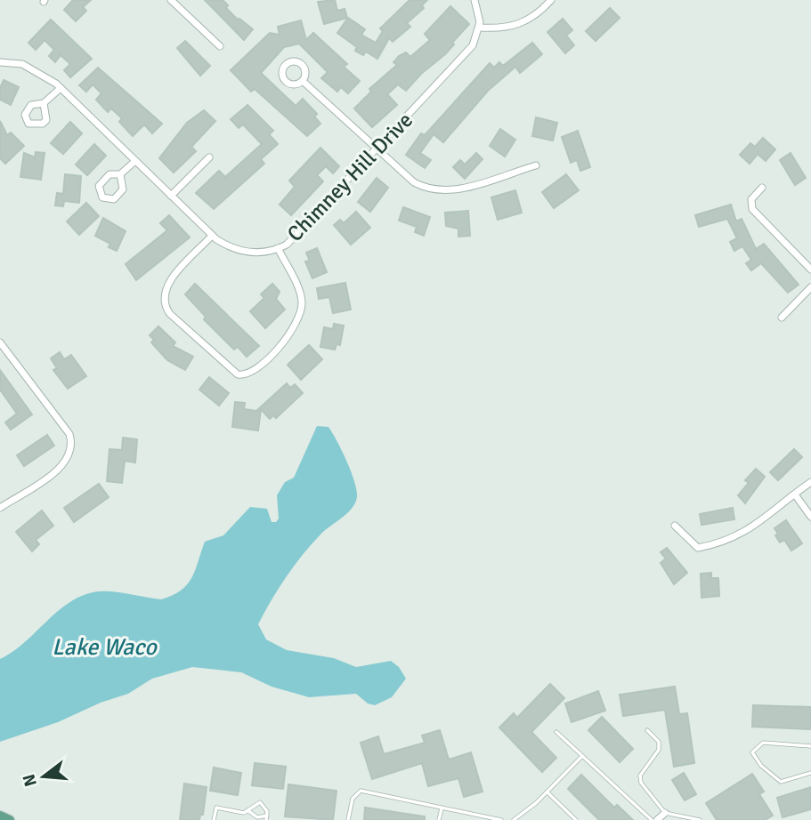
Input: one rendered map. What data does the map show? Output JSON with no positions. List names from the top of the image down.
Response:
{
  "streets": {
    "street": ["Chimney Hill Drive"]
  },
  "water": ["Lake Waco"],
  "north": "left"
}
